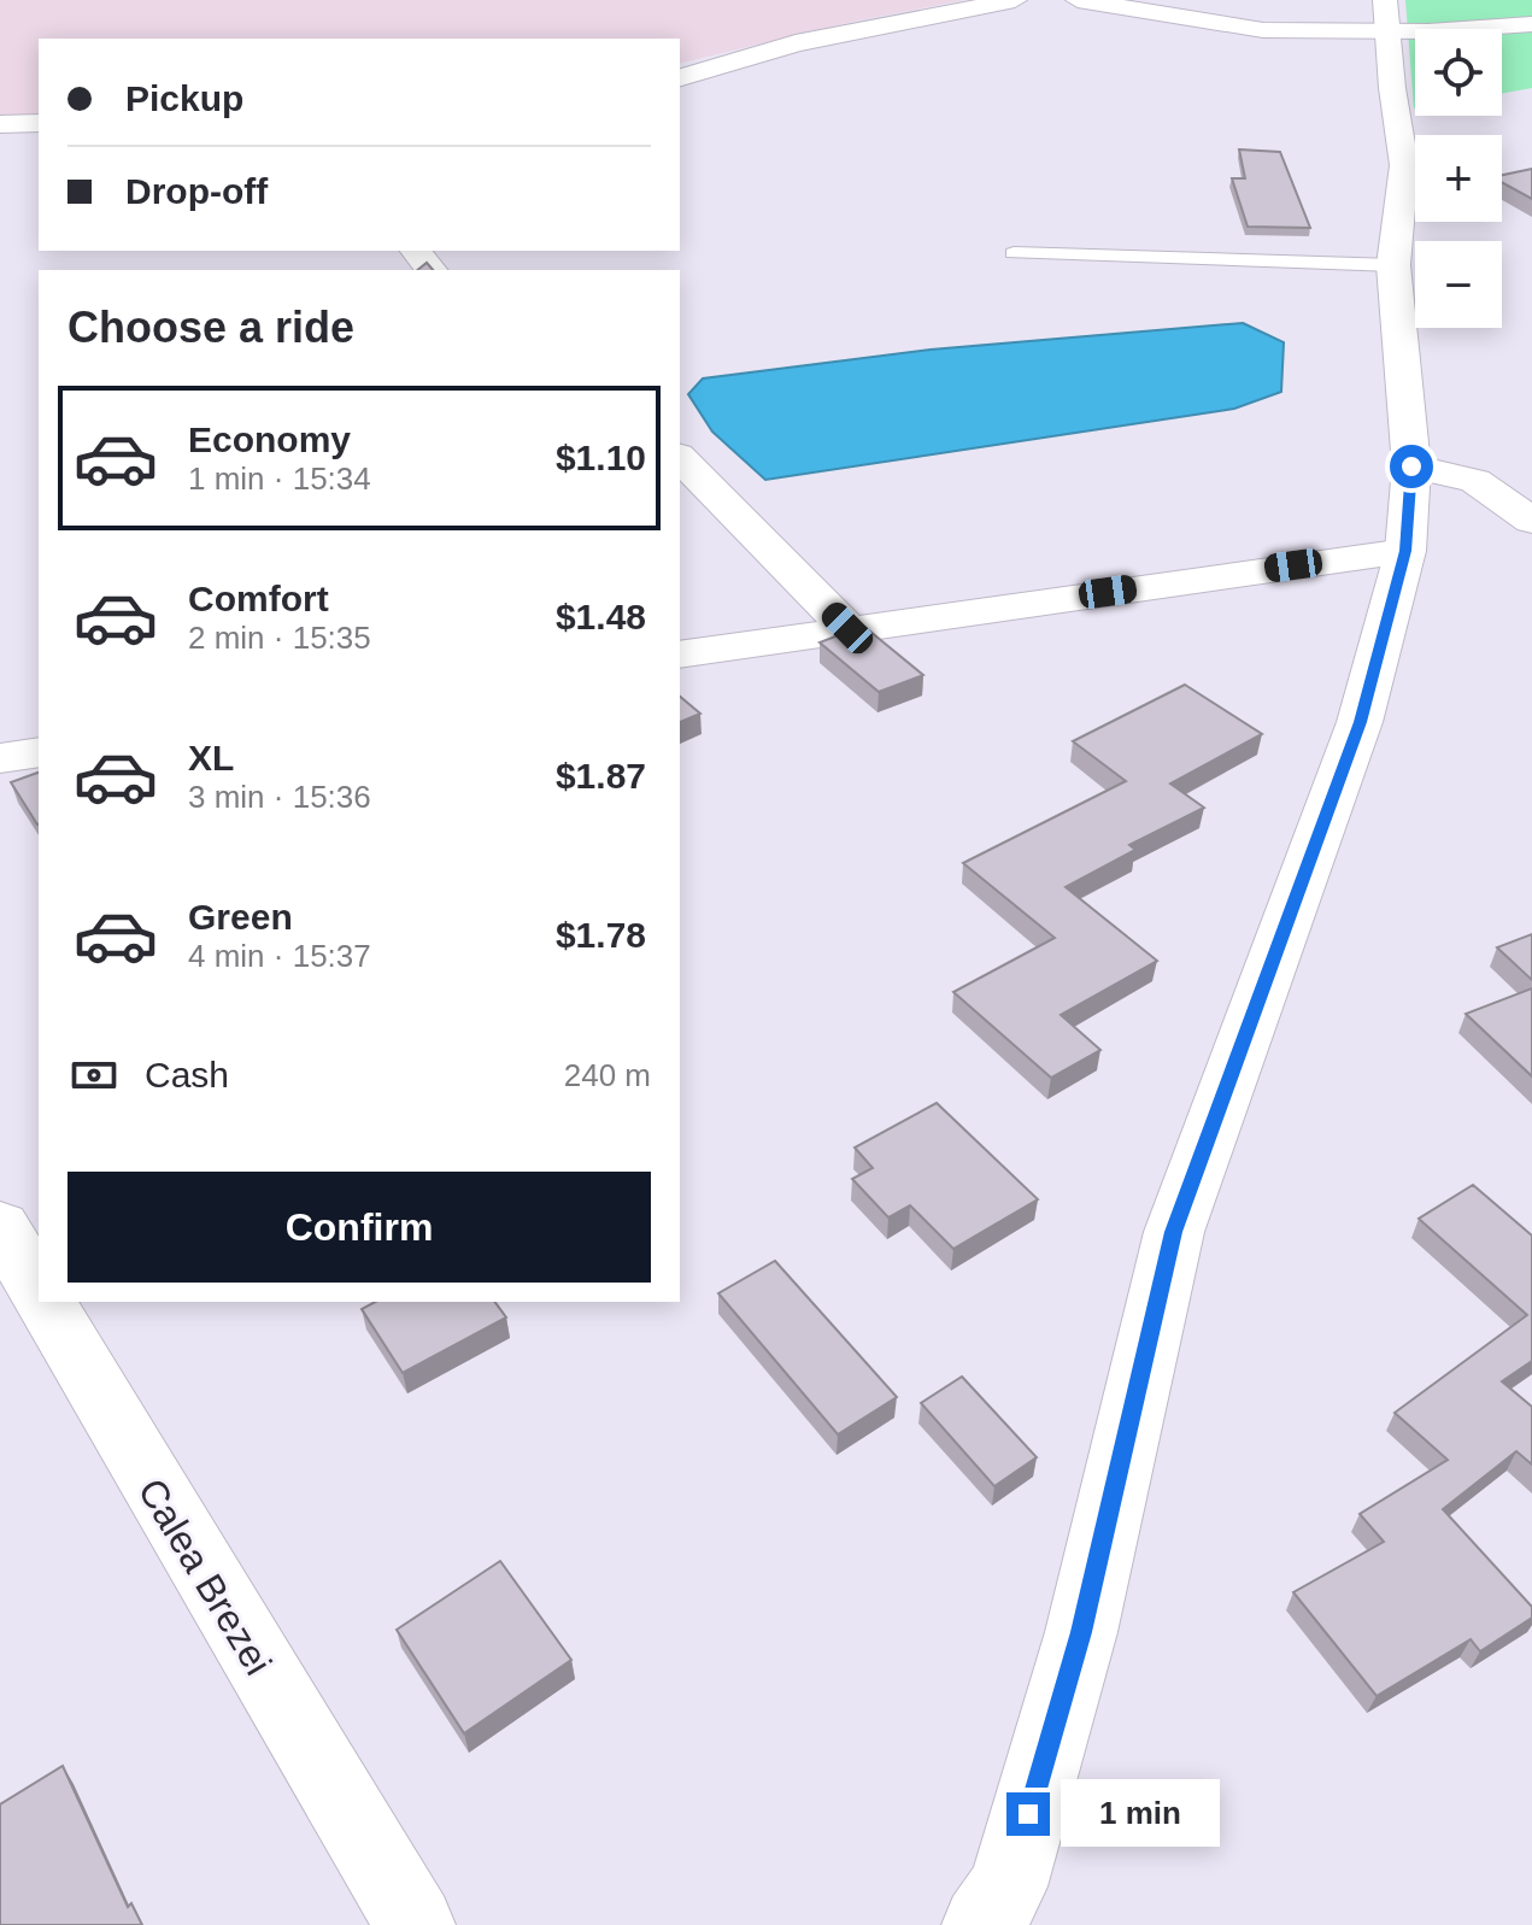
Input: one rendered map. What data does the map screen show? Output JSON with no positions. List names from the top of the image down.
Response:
{
  "streets": {
    "street": ["Calea Brezei"]
  },
  "page": {
    "map_buttons": ["+", "−"],
    "banner": ["Pickup", "Drop-off"],
    "heading": "Choose a ride",
    "list": [
      {
        "name": "Economy",
        "note": "1 min · 15:34",
        "value": "$1.10"
      },
      {
        "name": "Comfort",
        "note": "2 min · 15:35",
        "value": "$1.48"
      },
      {
        "name": "XL",
        "note": "3 min · 15:36",
        "value": "$1.87"
      },
      {
        "name": "Green",
        "note": "4 min · 15:37",
        "value": "$1.78"
      }
    ],
    "pay": ["Cash", "240 m"],
    "buttons": "Confirm",
    "bubble": "1 min"
  }
}
